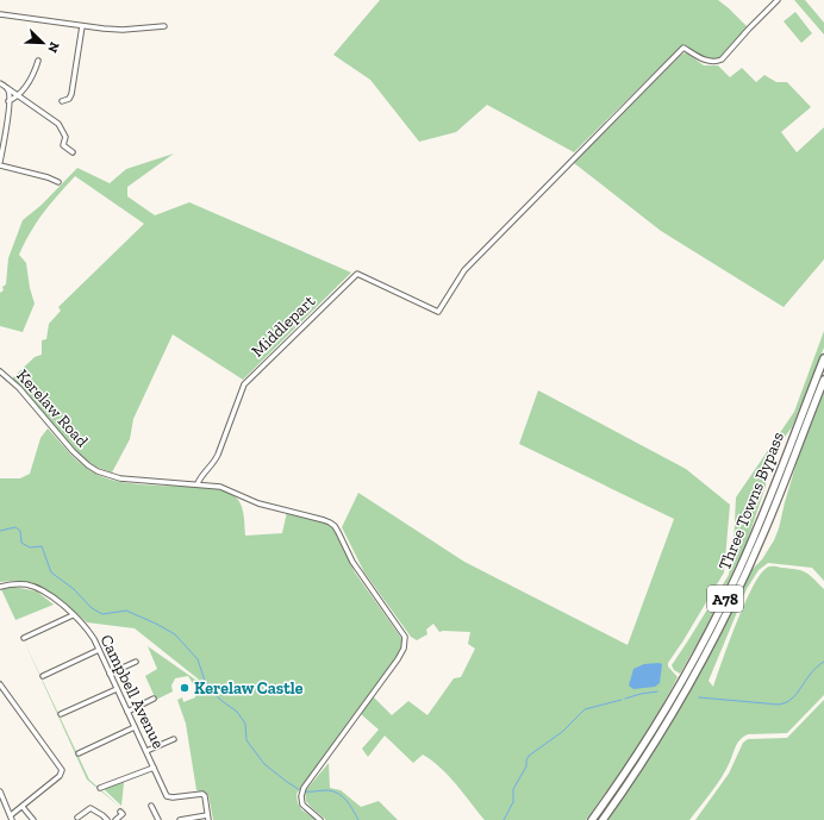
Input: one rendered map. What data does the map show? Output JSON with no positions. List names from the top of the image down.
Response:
{
  "streets": {
    "highway": ["Three Towns Bypass", "A78"],
    "street": ["Middlepart", "Kerelaw Road", "Campbell Avenue"]
  },
  "crossings": [
    ["Middlepart", "Kerelaw Road"]
  ],
  "places": ["Kerelaw Castle"],
  "north": "bottom right"
}
